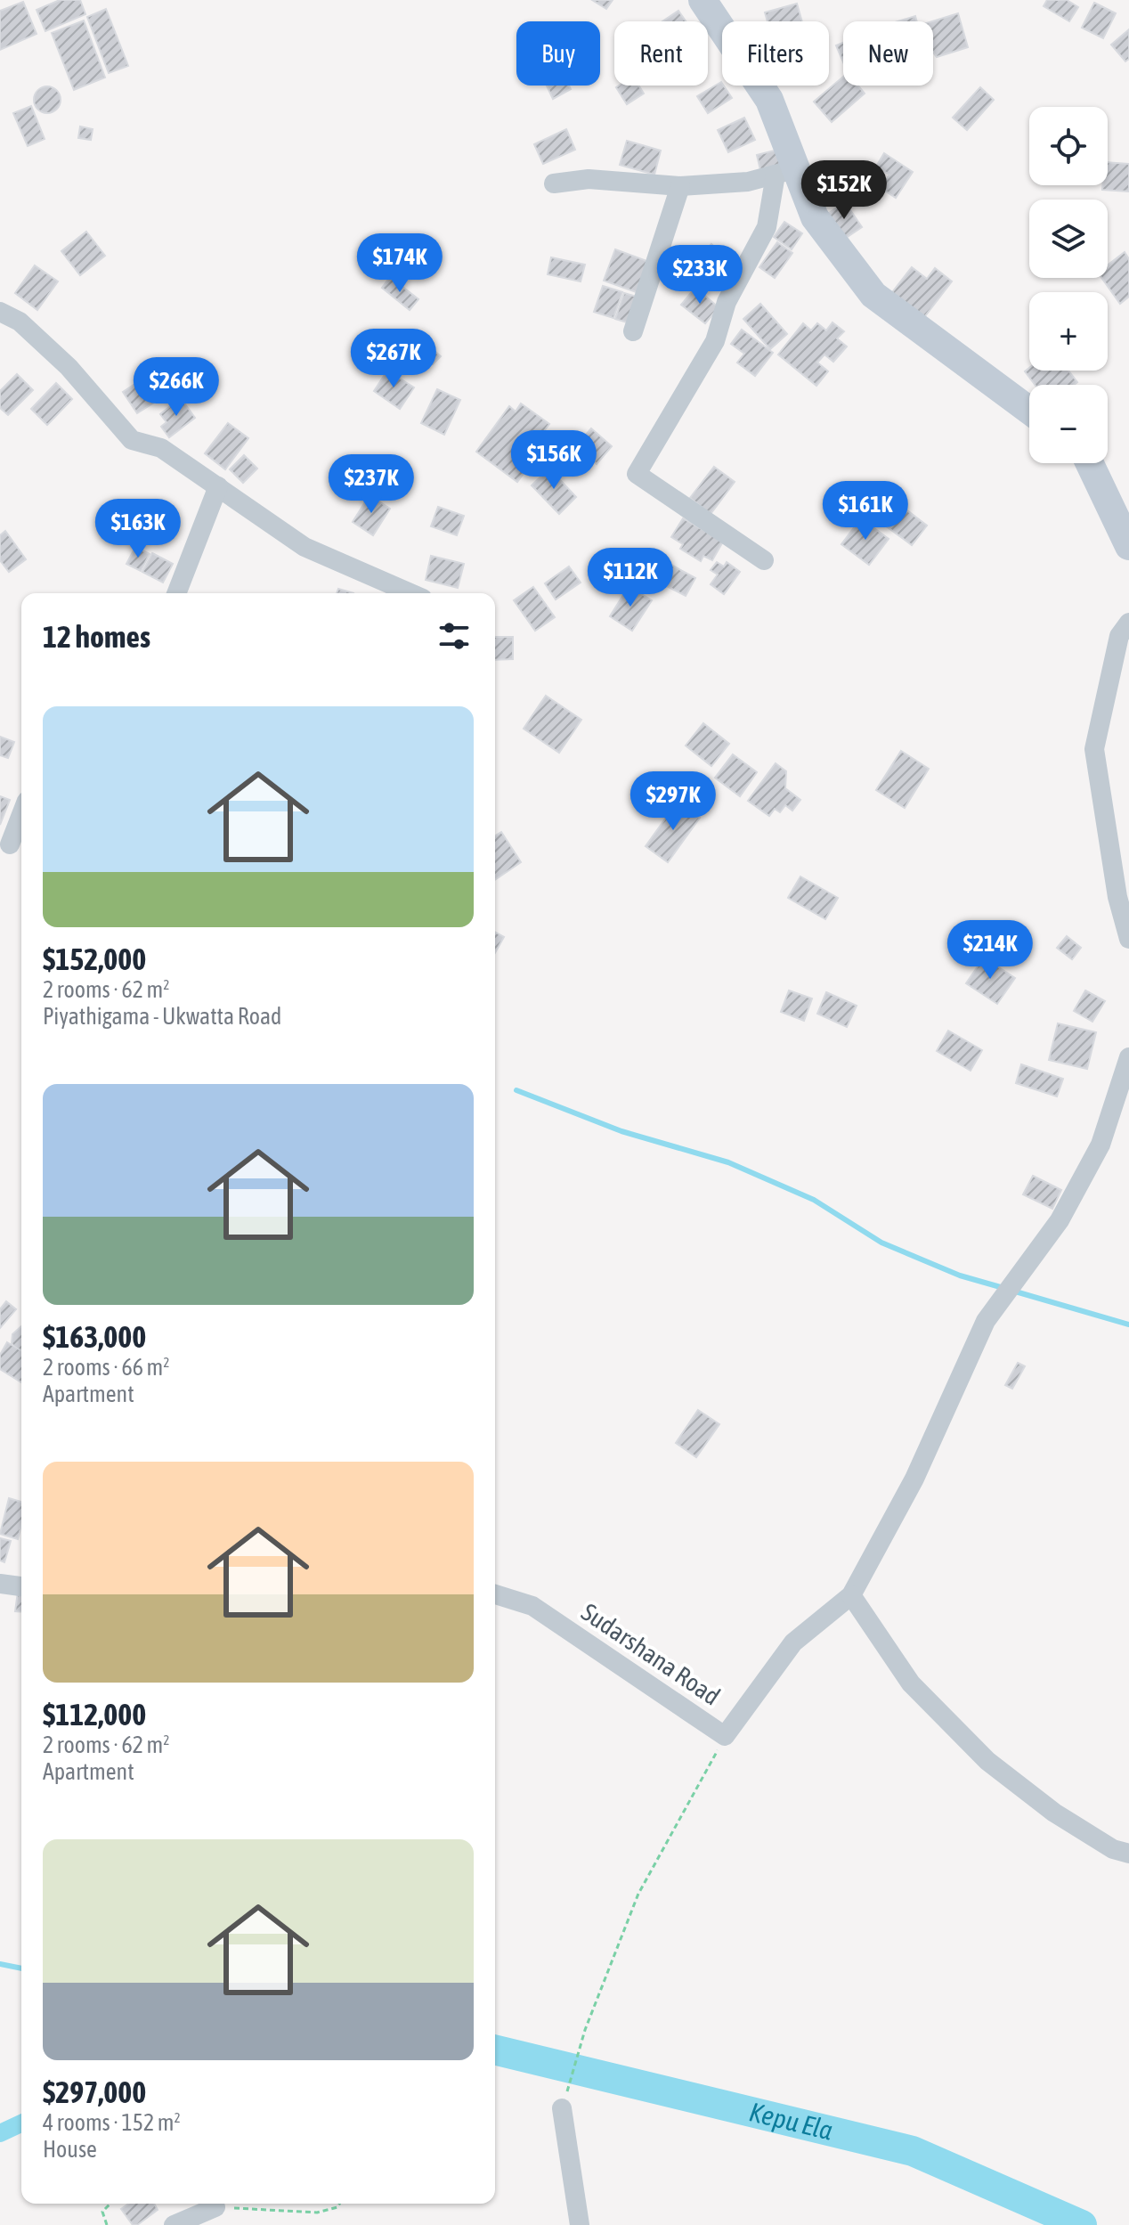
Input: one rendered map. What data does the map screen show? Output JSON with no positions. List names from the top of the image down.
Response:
{
  "streets": {
    "street": ["Sudarshana Road"]
  },
  "water": ["Kepu Ela"],
  "page": {
    "chip": [
      "Buy",
      "Rent",
      "Filters",
      "New"
    ],
    "map_buttons": ["+", "−"],
    "price": [
      "$152K",
      "$174K",
      "$233K",
      "$267K",
      "$266K",
      "$156K",
      "$237K",
      "$161K",
      "$163K",
      "$112K",
      "$297K",
      "$214K"
    ],
    "heading": "12 homes",
    "list": [
      {
        "name": "$152,000",
        "note": "2 rooms · 62 m² · Piyathigama - Ukwatta Road"
      },
      {
        "name": "$163,000",
        "note": "2 rooms · 66 m² · Apartment"
      },
      {
        "name": "$112,000",
        "note": "2 rooms · 62 m² · Apartment"
      },
      {
        "name": "$297,000",
        "note": "4 rooms · 152 m² · House"
      }
    ]
  }
}
